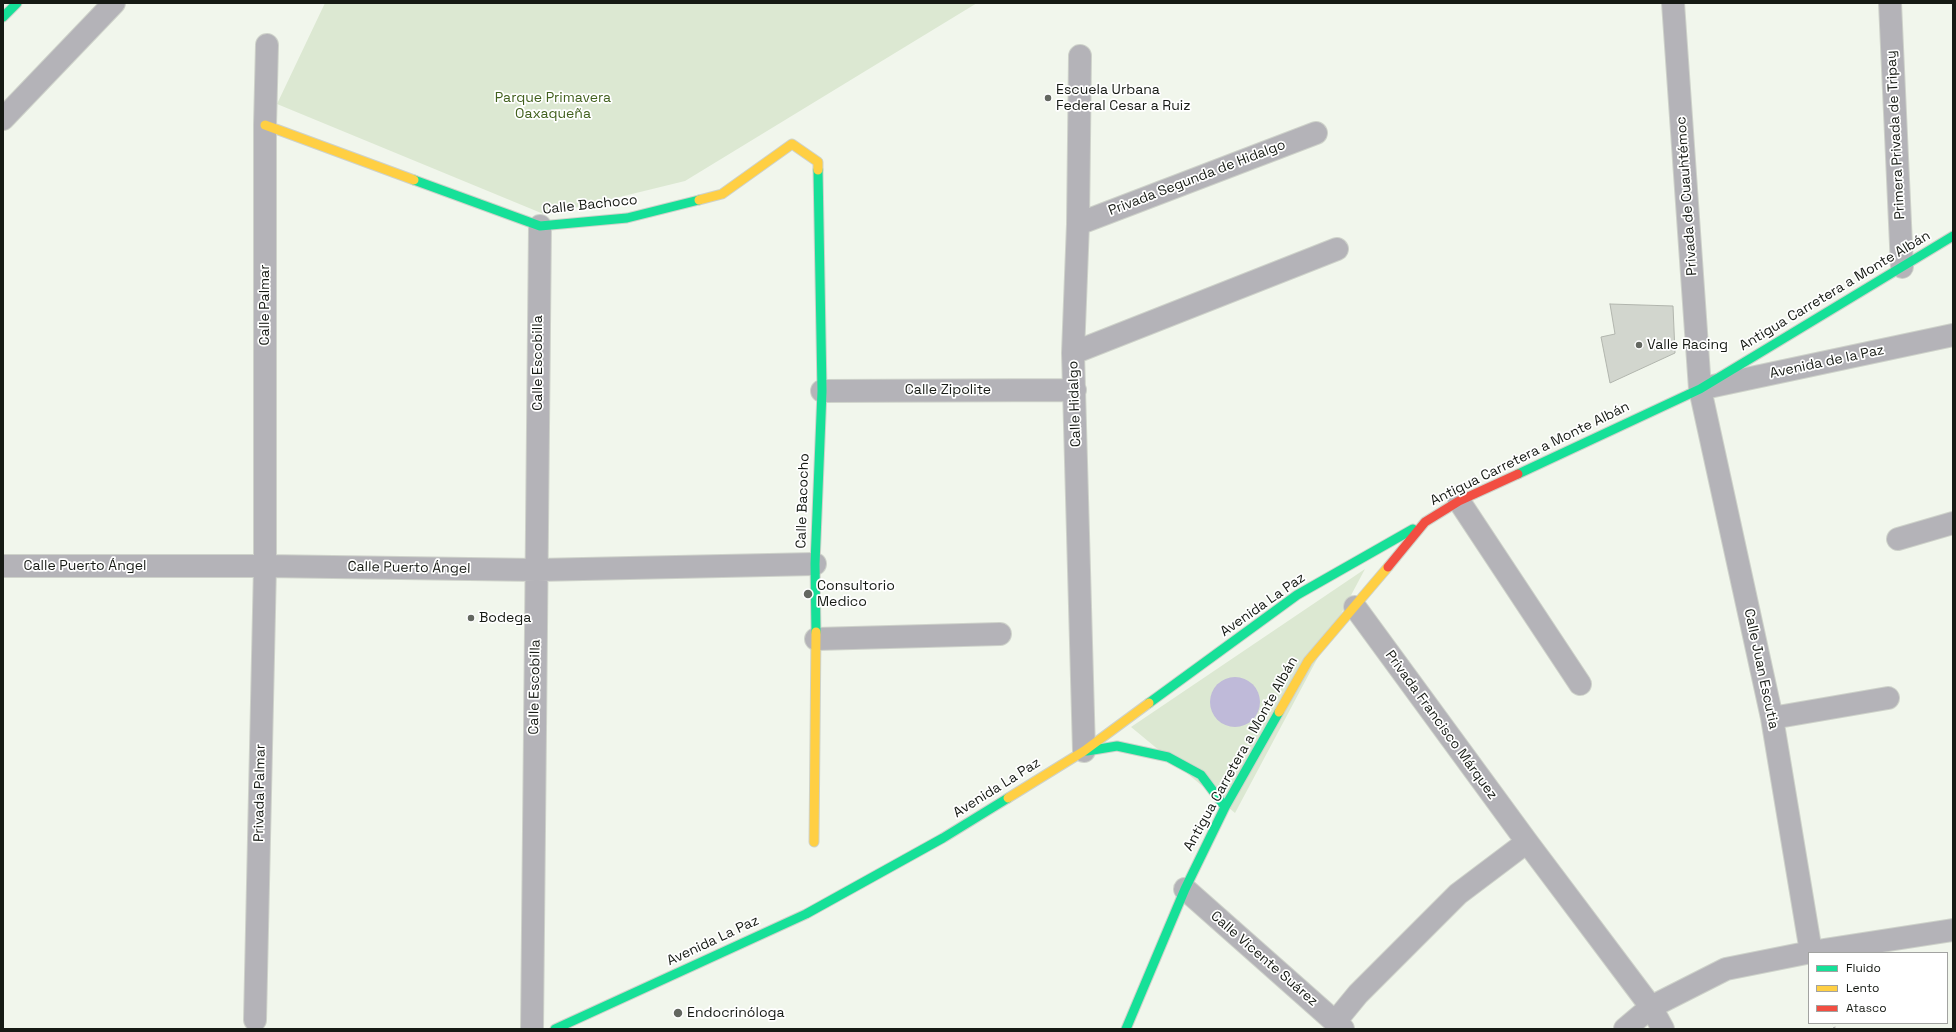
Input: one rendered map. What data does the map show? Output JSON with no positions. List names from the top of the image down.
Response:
{
  "streets": {
    "street": [
      "Primera Privada de Tripay",
      "Privada Segunda de Hidalgo",
      "Privada de Cuauhtémoc",
      "Calle Bachoco",
      "Antigua Carretera a Monte Albán",
      "Calle Palmar",
      "Avenida de la Paz",
      "Calle Escobilla",
      "Calle Zipolite",
      "Calle Hidalgo",
      "Calle Bacocho",
      "Calle Puerto Ángel",
      "Avenida La Paz",
      "Calle Juan Escutia",
      "Privada Francisco Márquez",
      "Privada Palmar",
      "Calle Vicente Suárez"
    ]
  },
  "crossings": [
    ["Primera Privada de Tripay", "Antigua Carretera a Monte Albán"],
    ["Privada Segunda de Hidalgo", "Calle Hidalgo"],
    ["Privada de Cuauhtémoc", "Antigua Carretera a Monte Albán"],
    ["Privada de Cuauhtémoc", "Avenida de la Paz"],
    ["Privada de Cuauhtémoc", "Calle Juan Escutia"],
    ["Calle Bachoco", "Calle Palmar"],
    ["Calle Bachoco", "Calle Escobilla"],
    ["Calle Bachoco", "Calle Bacocho"],
    ["Antigua Carretera a Monte Albán", "Avenida de la Paz"],
    ["Antigua Carretera a Monte Albán", "Avenida La Paz"],
    ["Antigua Carretera a Monte Albán", "Calle Juan Escutia"],
    ["Antigua Carretera a Monte Albán", "Privada Francisco Márquez"],
    ["Antigua Carretera a Monte Albán", "Calle Vicente Suárez"],
    ["Calle Palmar", "Calle Puerto Ángel"],
    ["Calle Palmar", "Privada Palmar"],
    ["Avenida de la Paz", "Calle Juan Escutia"],
    ["Calle Escobilla", "Calle Puerto Ángel"],
    ["Calle Zipolite", "Calle Hidalgo"],
    ["Calle Zipolite", "Calle Bacocho"],
    ["Calle Hidalgo", "Avenida La Paz"],
    ["Calle Bacocho", "Calle Puerto Ángel"],
    ["Calle Puerto Ángel", "Privada Palmar"]
  ],
  "parks": ["Parque Primavera Oaxaqueña"],
  "places": [
    "Escuela Urbana Federal Cesar a Ruiz",
    "Valle Racing",
    "Consultorio Medico",
    "Bodega",
    "Endocrinóloga"
  ],
  "legend": ["Fluido", "Lento", "Atasco"]
}
